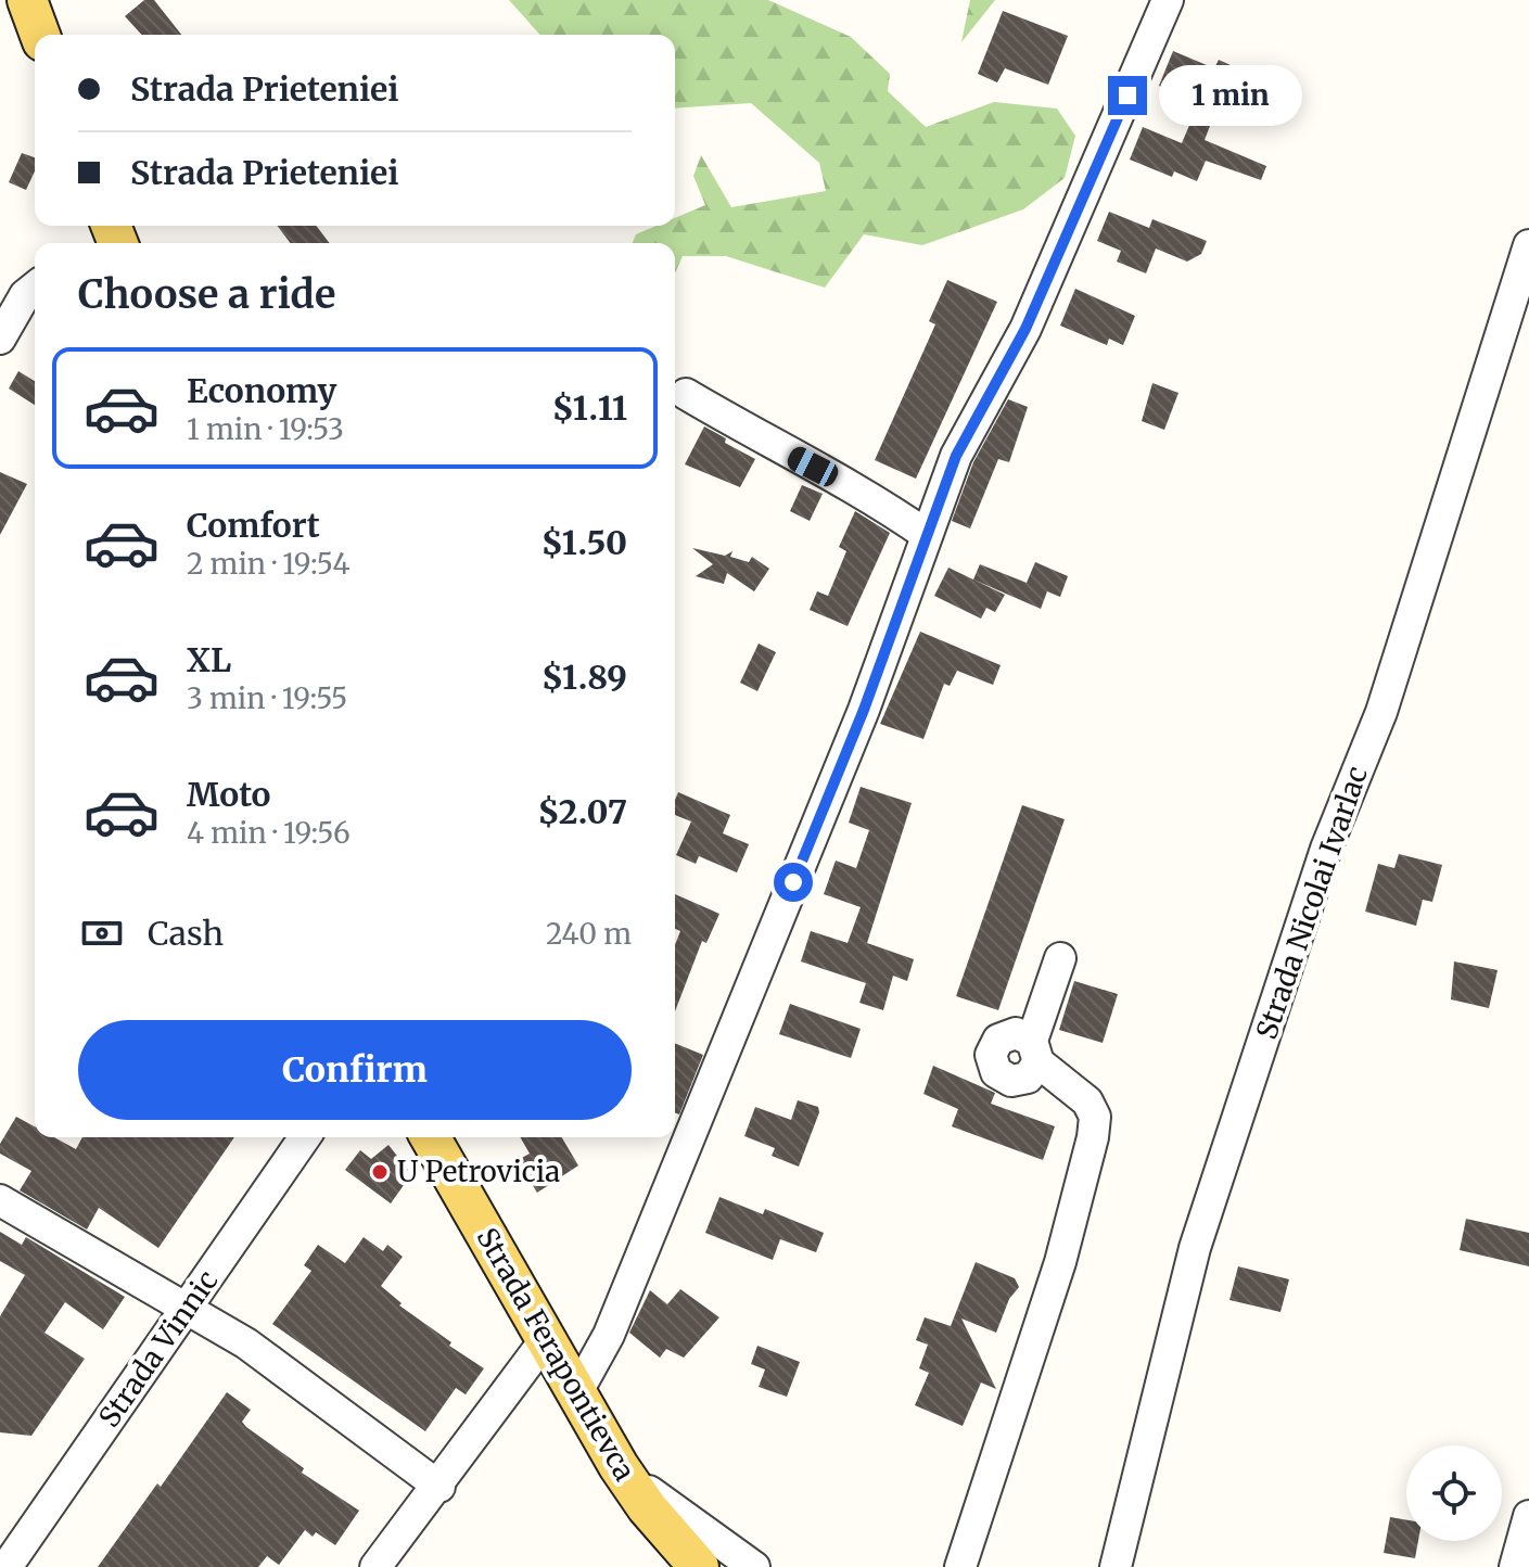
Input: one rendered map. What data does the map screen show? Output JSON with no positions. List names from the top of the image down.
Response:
{
  "streets": {
    "main road": ["Strada Ferapontievca"],
    "street": ["Strada Nicolai Ivarlac", "Strada Vinnic"]
  },
  "places": ["U Petrovicia"],
  "page": {
    "banner": ["Strada Prieteniei", "Strada Prieteniei"],
    "bubble": "1 min",
    "heading": "Choose a ride",
    "list": [
      {
        "name": "Economy",
        "note": "1 min · 19:53",
        "value": "$1.11"
      },
      {
        "name": "Comfort",
        "note": "2 min · 19:54",
        "value": "$1.50"
      },
      {
        "name": "XL",
        "note": "3 min · 19:55",
        "value": "$1.89"
      },
      {
        "name": "Moto",
        "note": "4 min · 19:56",
        "value": "$2.07"
      }
    ],
    "pay": ["Cash", "240 m"],
    "buttons": "Confirm"
  }
}
